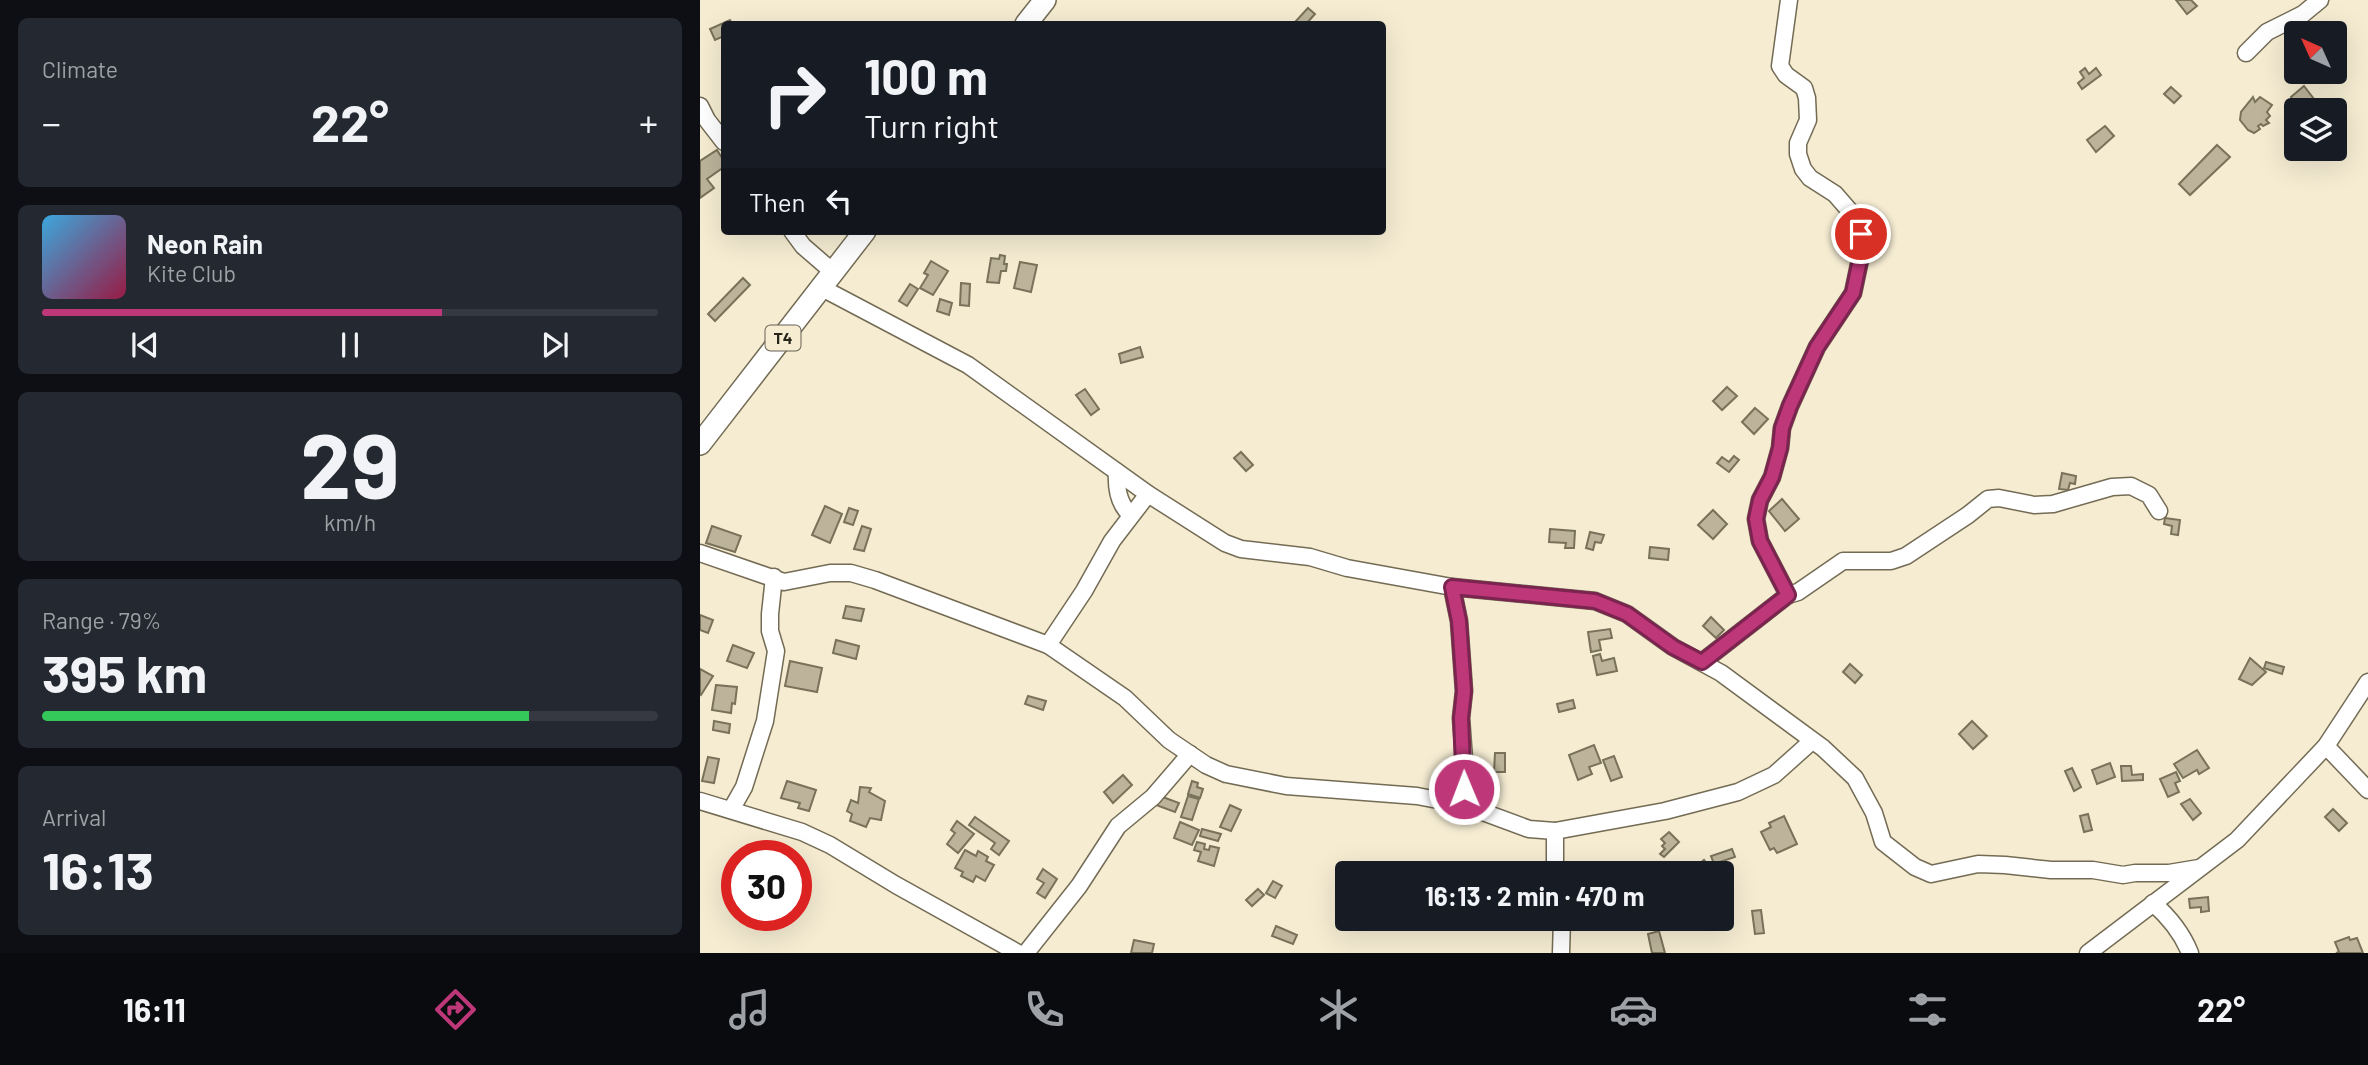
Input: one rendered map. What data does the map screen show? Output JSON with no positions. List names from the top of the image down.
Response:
{
  "streets": {
    "highway": ["T4"]
  },
  "north": "top left",
  "page": {
    "tile": [
      "Climate",
      ["29", "km/h"],
      ["Range · 79%", "395 km"],
      ["Arrival", "16:13"]
    ],
    "turn": ["100 m", "Turn right"],
    "heat": ["−", "22°", "+"],
    "then": "Then",
    "song": ["Neon Rain", "Kite Club"],
    "limit": "30",
    "trip": "16:13 · 2 min · 470 m",
    "tabs": ["16:11", "22°"]
  }
}
